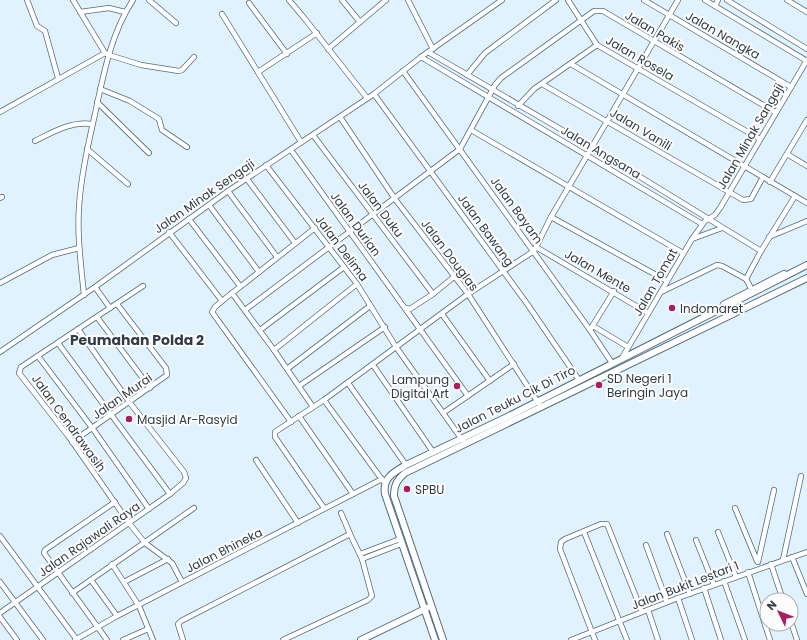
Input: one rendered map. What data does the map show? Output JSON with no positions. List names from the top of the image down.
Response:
{
  "streets": {
    "street": [
      "Jalan Pakis",
      "Jalan Nangka",
      "Jalan Rosela",
      "Jalan Vanili",
      "Jalan Minak Sangaji",
      "Jalan Angsana",
      "Jalan Minak Sengaji",
      "Jalan Duku",
      "Jalan Bayam",
      "Jalan Durian",
      "Jalan Bawang",
      "Jalan Delima",
      "Jalan Douglas",
      "Jalan Mente",
      "Jalan Tomat",
      "Jalan Murai",
      "Jalan Teuku Cik Di Tiro",
      "Jalan Cendrawasih",
      "Jalan Rajawali Raya",
      "Jalan Bhineka",
      "Jalan Bukit Lestari 1"
    ]
  },
  "crossings": [
    ["Jalan Pakis", "Jalan Minak Sangaji"],
    ["Jalan Pakis", "Jalan Angsana"],
    ["Jalan Nangka", "Jalan Minak Sangaji"],
    ["Jalan Nangka", "Jalan Angsana"],
    ["Jalan Rosela", "Jalan Vanili"],
    ["Jalan Rosela", "Jalan Minak Sangaji"],
    ["Jalan Rosela", "Jalan Angsana"],
    ["Jalan Vanili", "Jalan Minak Sangaji"],
    ["Jalan Vanili", "Jalan Angsana"],
    ["Jalan Minak Sangaji", "Jalan Tomat"],
    ["Jalan Angsana", "Jalan Minak Sengaji"],
    ["Jalan Angsana", "Jalan Bayam"],
    ["Jalan Angsana", "Jalan Mente"],
    ["Jalan Angsana", "Jalan Tomat"],
    ["Jalan Minak Sengaji", "Jalan Duku"],
    ["Jalan Minak Sengaji", "Jalan Bayam"],
    ["Jalan Minak Sengaji", "Jalan Durian"],
    ["Jalan Minak Sengaji", "Jalan Bawang"],
    ["Jalan Minak Sengaji", "Jalan Delima"],
    ["Jalan Minak Sengaji", "Jalan Douglas"],
    ["Jalan Bayam", "Jalan Mente"],
    ["Jalan Bayam", "Jalan Teuku Cik Di Tiro"],
    ["Jalan Bawang", "Jalan Teuku Cik Di Tiro"],
    ["Jalan Delima", "Jalan Teuku Cik Di Tiro"],
    ["Jalan Douglas", "Jalan Teuku Cik Di Tiro"],
    ["Jalan Mente", "Jalan Tomat"],
    ["Jalan Tomat", "Jalan Teuku Cik Di Tiro"],
    ["Jalan Murai", "Jalan Cendrawasih"],
    ["Jalan Murai", "Jalan Rajawali Raya"],
    ["Jalan Teuku Cik Di Tiro", "Jalan Bhineka"],
    ["Jalan Cendrawasih", "Jalan Rajawali Raya"],
    ["Jalan Cendrawasih", "Jalan Bhineka"]
  ],
  "districts": ["Peumahan Polda 2"],
  "places": [
    "Indomaret",
    "SD Negeri 1 Beringin Jaya",
    "Lampung Digital Art",
    "Masjid Ar-Rasyid",
    "SPBU"
  ],
  "north": "top left"
}
